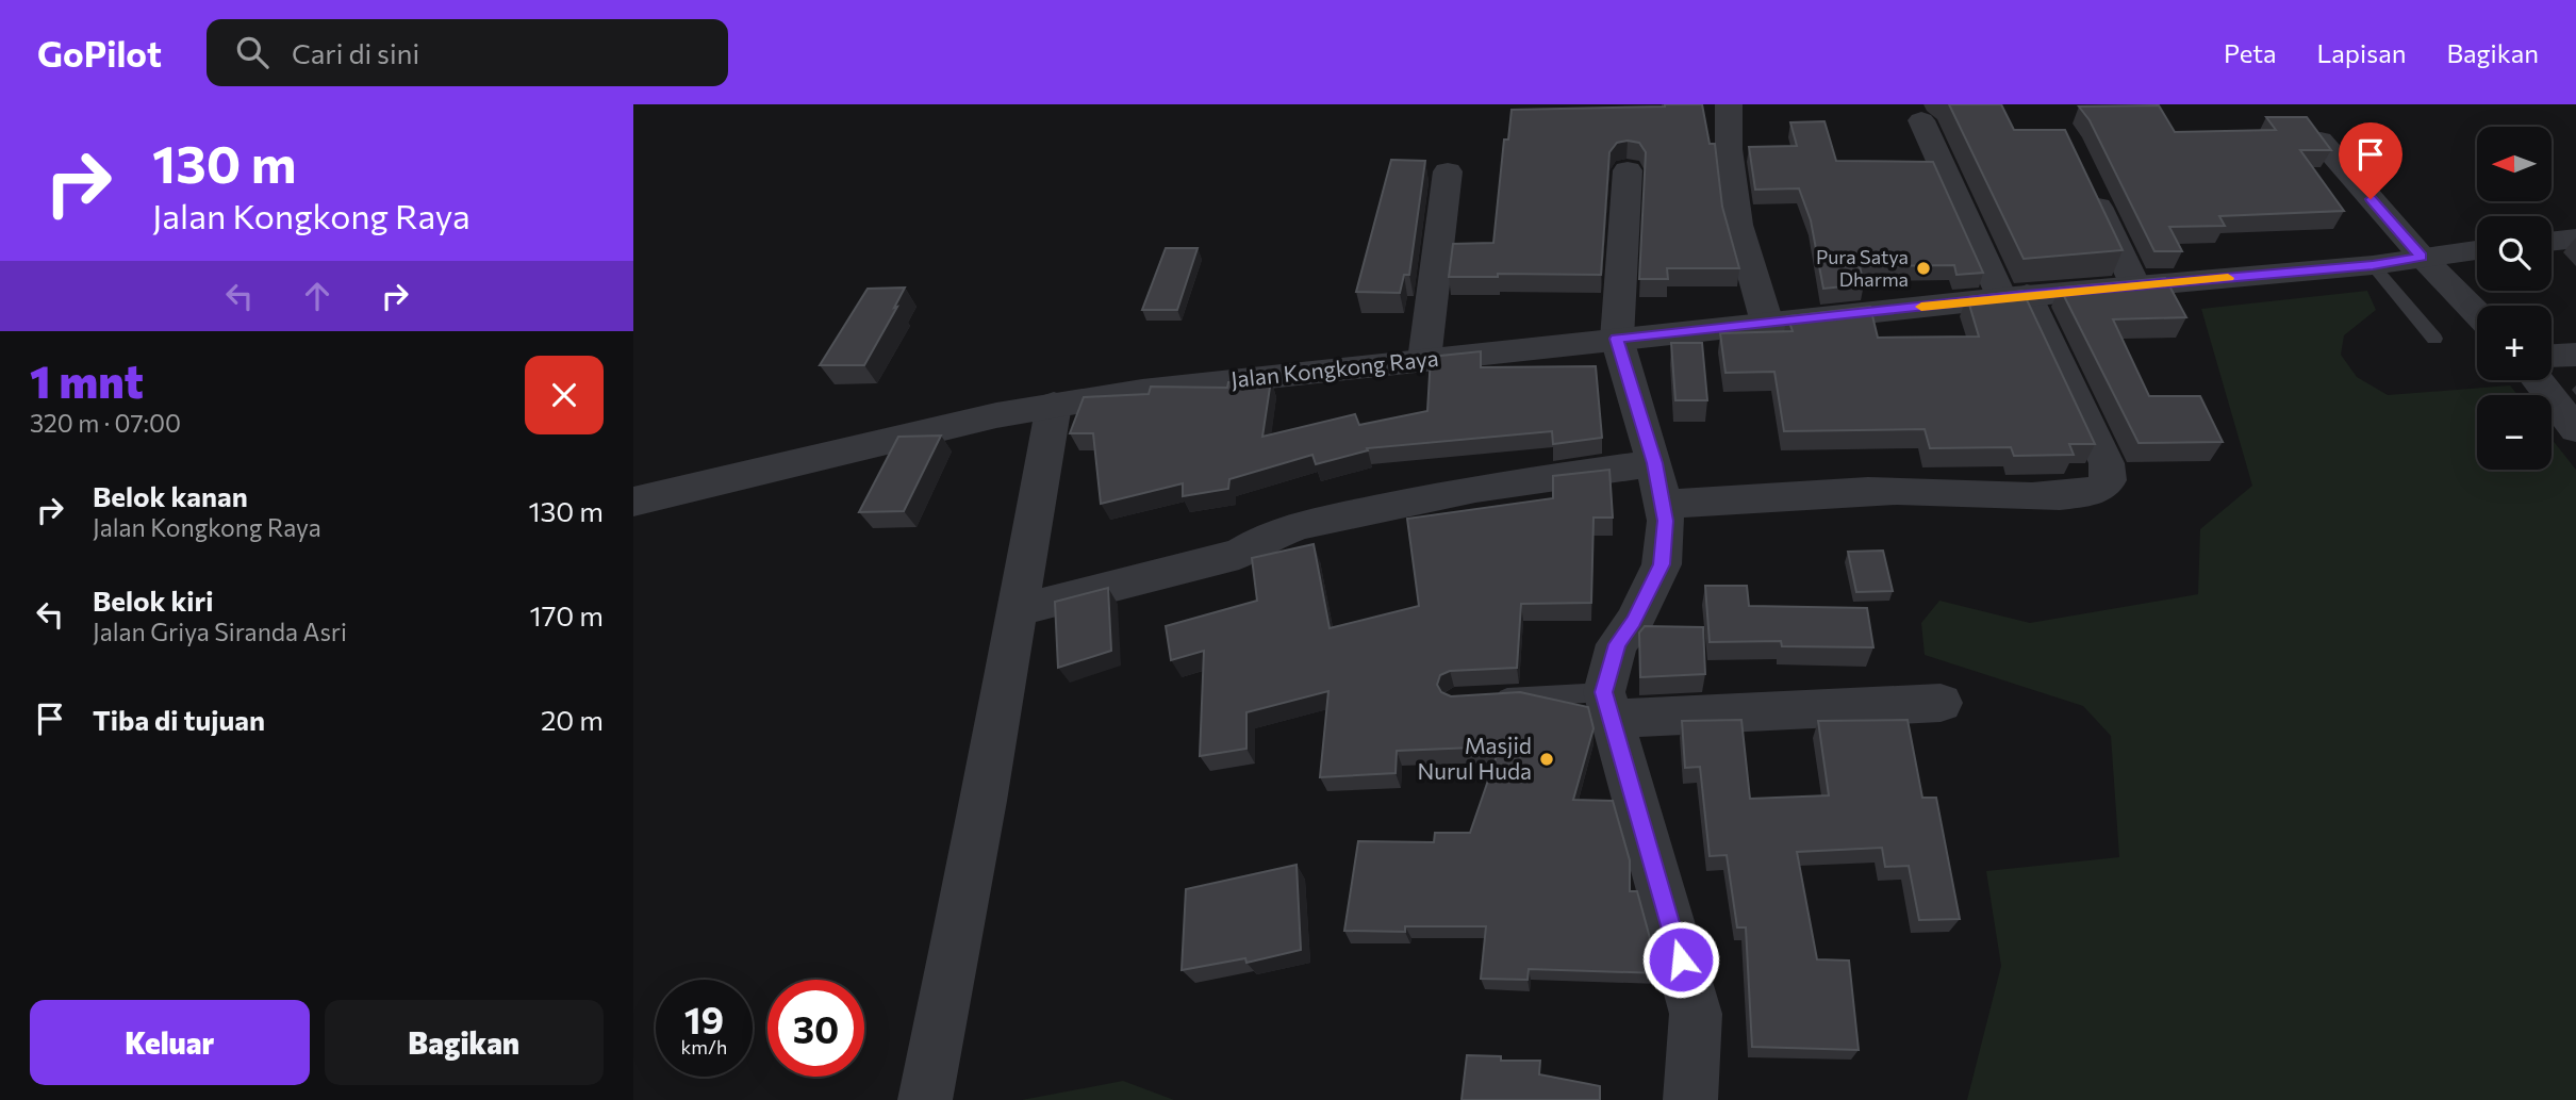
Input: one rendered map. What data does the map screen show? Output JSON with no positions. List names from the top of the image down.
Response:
{
  "streets": {
    "street": ["Jalan Kongkong Raya"]
  },
  "places": ["Pura Satya Dharma", "Masjid Nurul Huda"],
  "north": "left",
  "page": {
    "header": "GoPilot",
    "search": "Cari di sini",
    "nav": ["Peta", "Lapisan", "Bagikan"],
    "turn": ["130 m", "Jalan Kongkong Raya"],
    "map_buttons": ["+", "−"],
    "heading": ["1 mnt", "320 m · 07:00"],
    "list": [
      {
        "name": "Belok kanan",
        "note": "Jalan Kongkong Raya",
        "value": "130 m"
      },
      {
        "name": "Belok kiri",
        "note": "Jalan Griya Siranda Asri",
        "value": "170 m"
      },
      {
        "name": "Tiba di tujuan",
        "value": "20 m"
      }
    ],
    "speed": "19 km/h",
    "limit": "30",
    "buttons": ["Keluar", "Bagikan"]
  }
}
